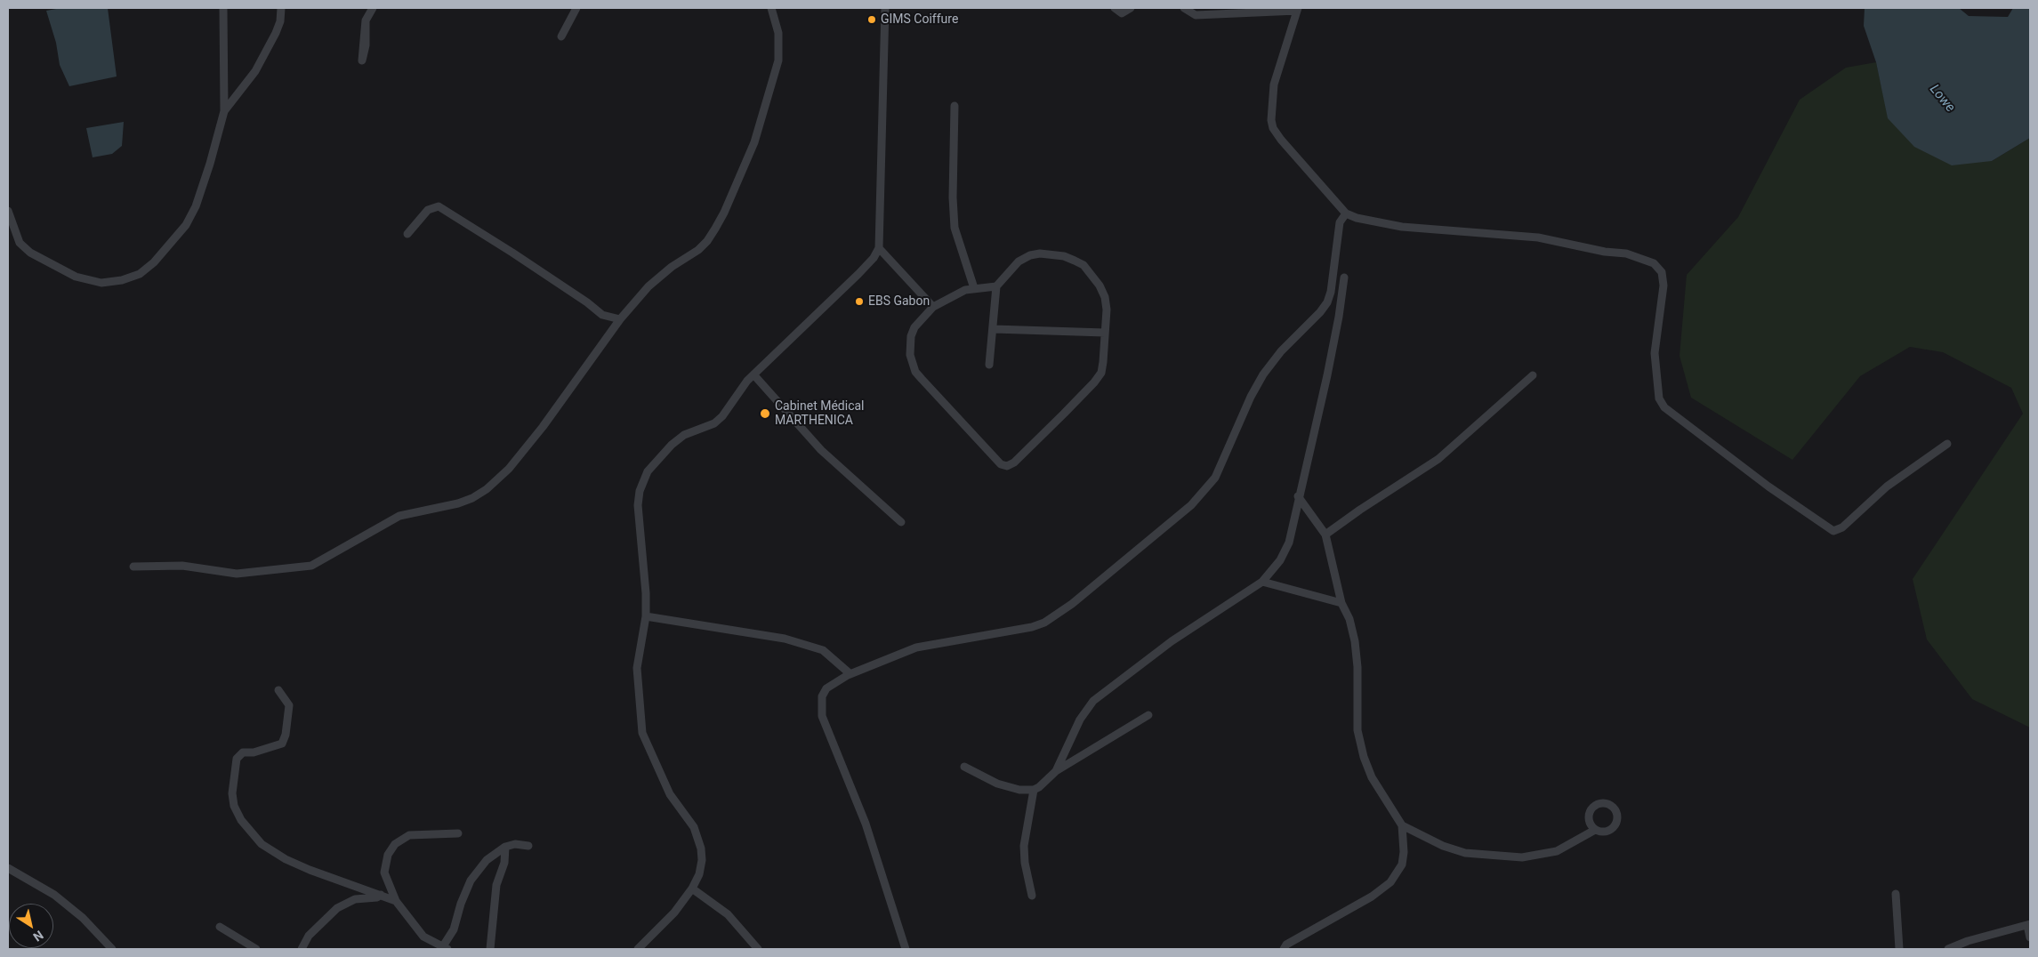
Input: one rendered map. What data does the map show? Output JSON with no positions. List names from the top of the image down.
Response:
{
  "water": ["Lowe"],
  "places": ["GIMS Coiffure", "EBS Gabon", "Cabinet Médical MARTHENICA"],
  "north": "bottom right"
}
